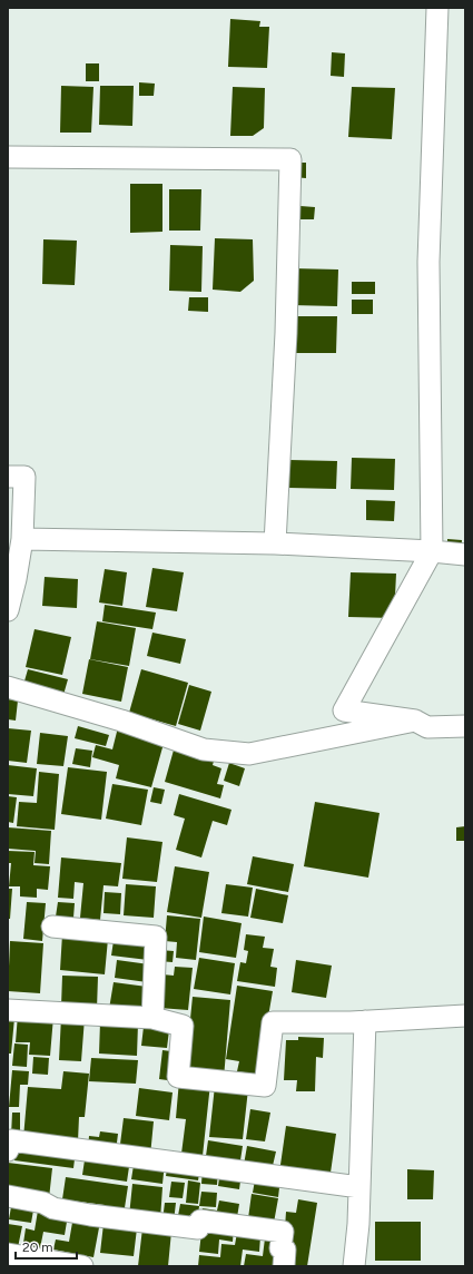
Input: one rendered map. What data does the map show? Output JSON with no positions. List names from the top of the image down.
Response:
{
  "scale_bar": "20 m"
}
